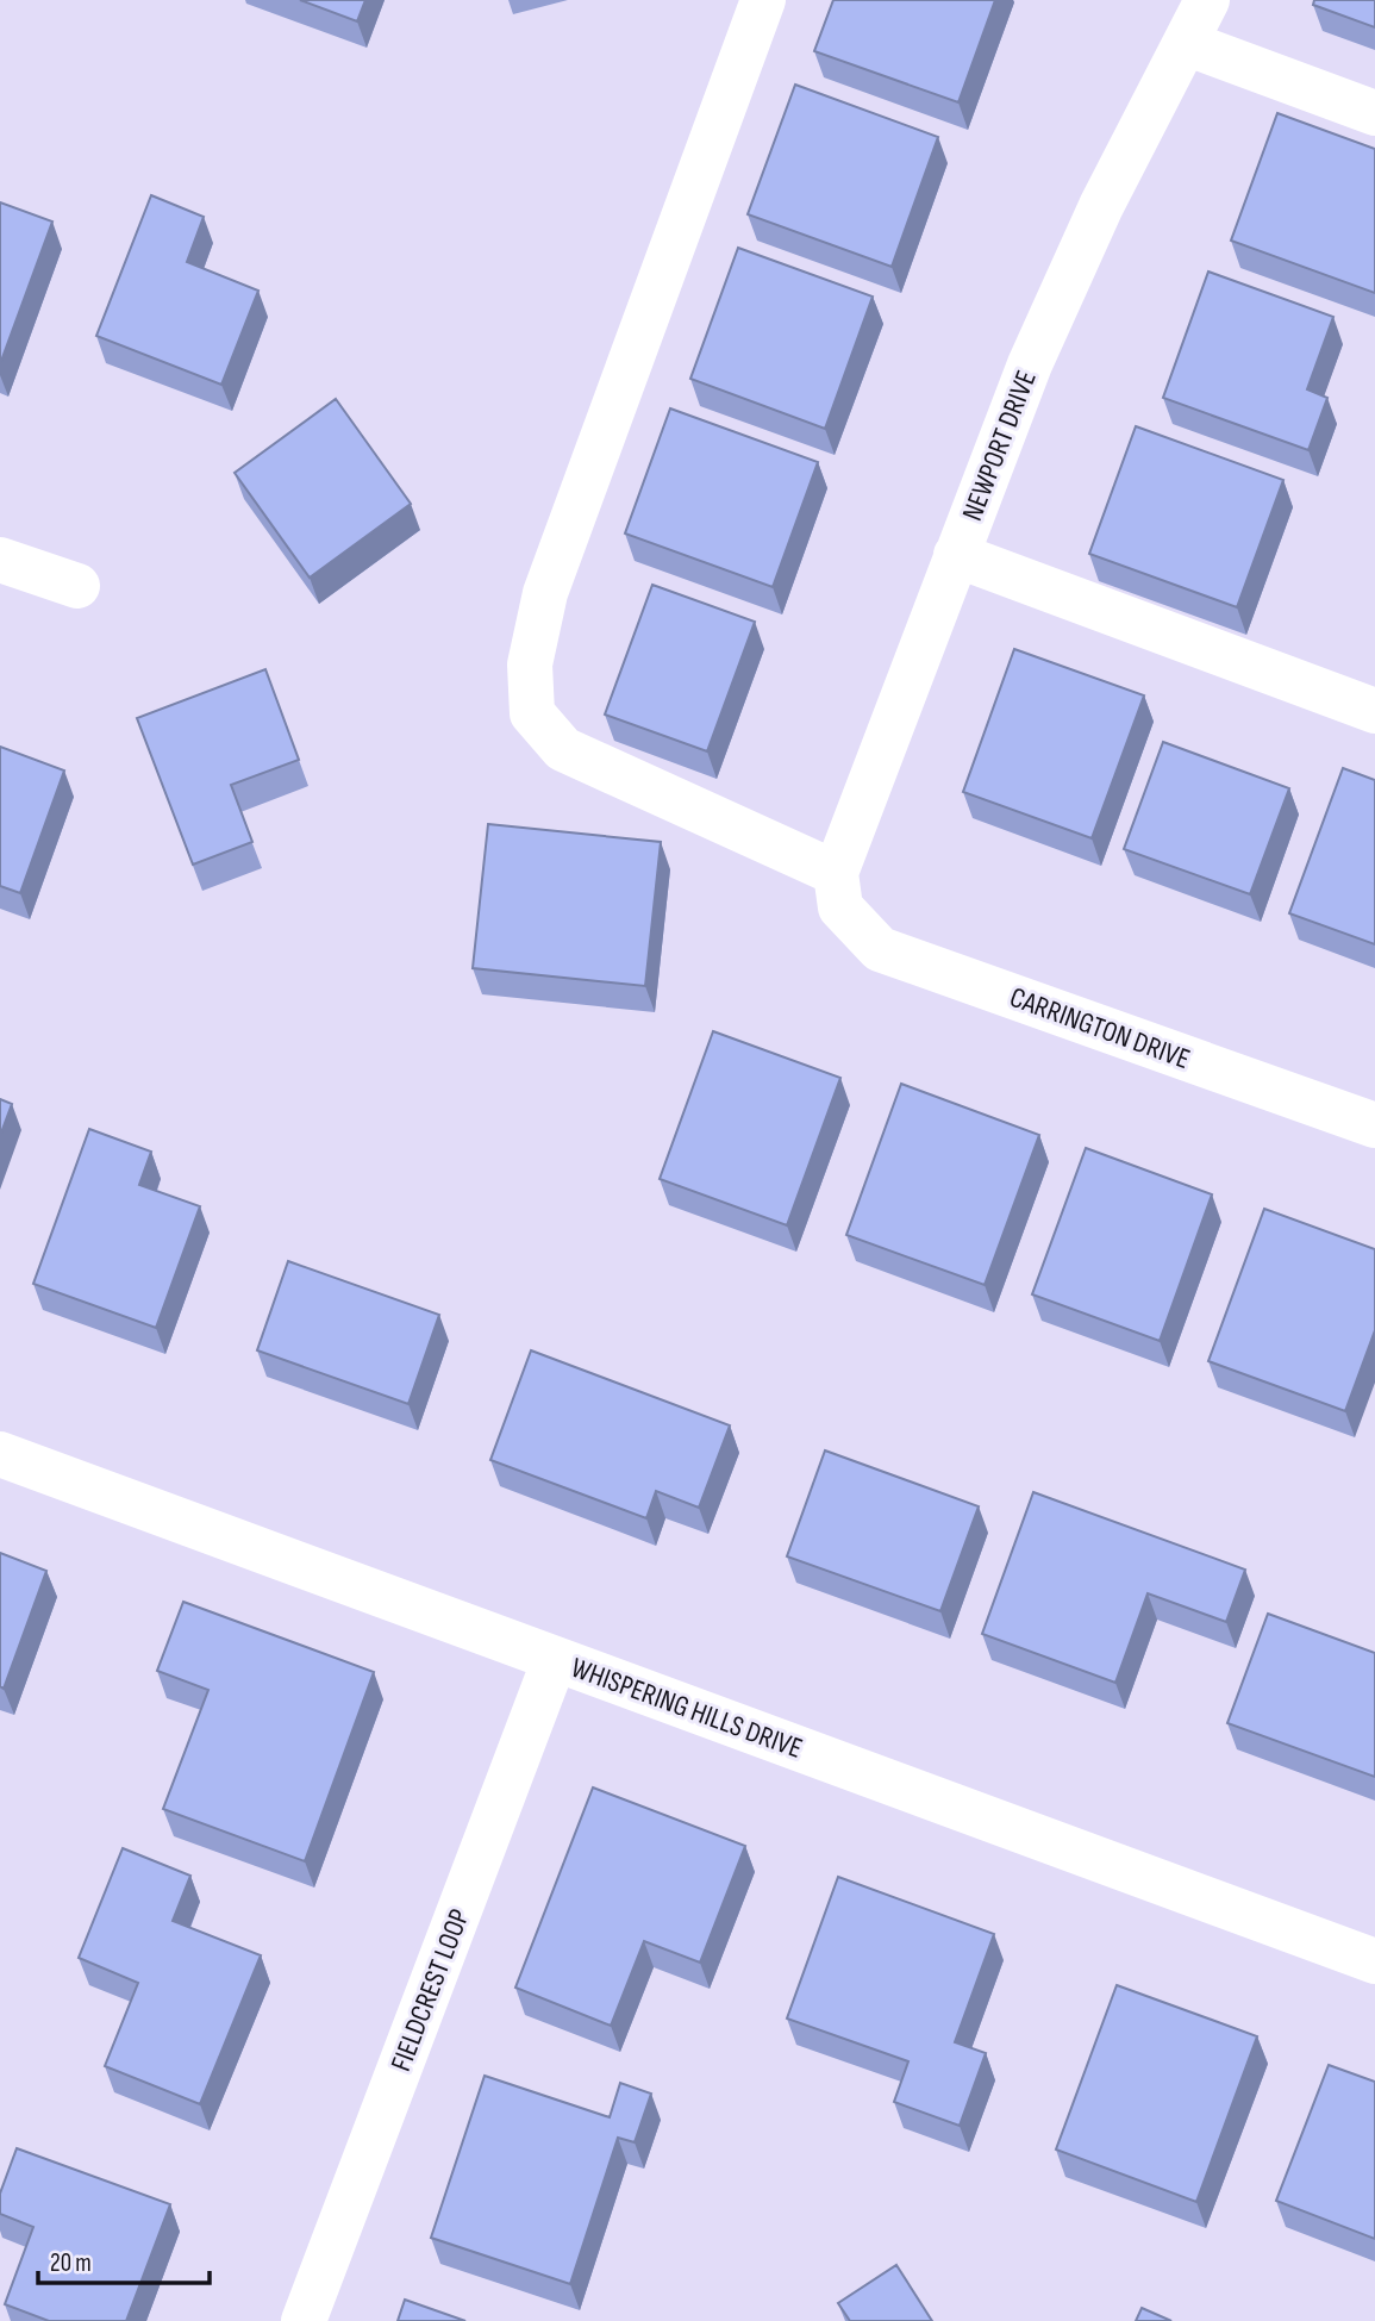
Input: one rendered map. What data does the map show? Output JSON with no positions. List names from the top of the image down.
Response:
{
  "streets": {
    "street": [
      "NEWPORT DRIVE",
      "CARRINGTON DRIVE",
      "WHISPERING HILLS DRIVE",
      "FIELDCREST LOOP"
    ]
  },
  "crossings": [
    ["NEWPORT DRIVE", "CARRINGTON DRIVE"],
    ["WHISPERING HILLS DRIVE", "FIELDCREST LOOP"]
  ],
  "scale_bar": "20 m"
}
